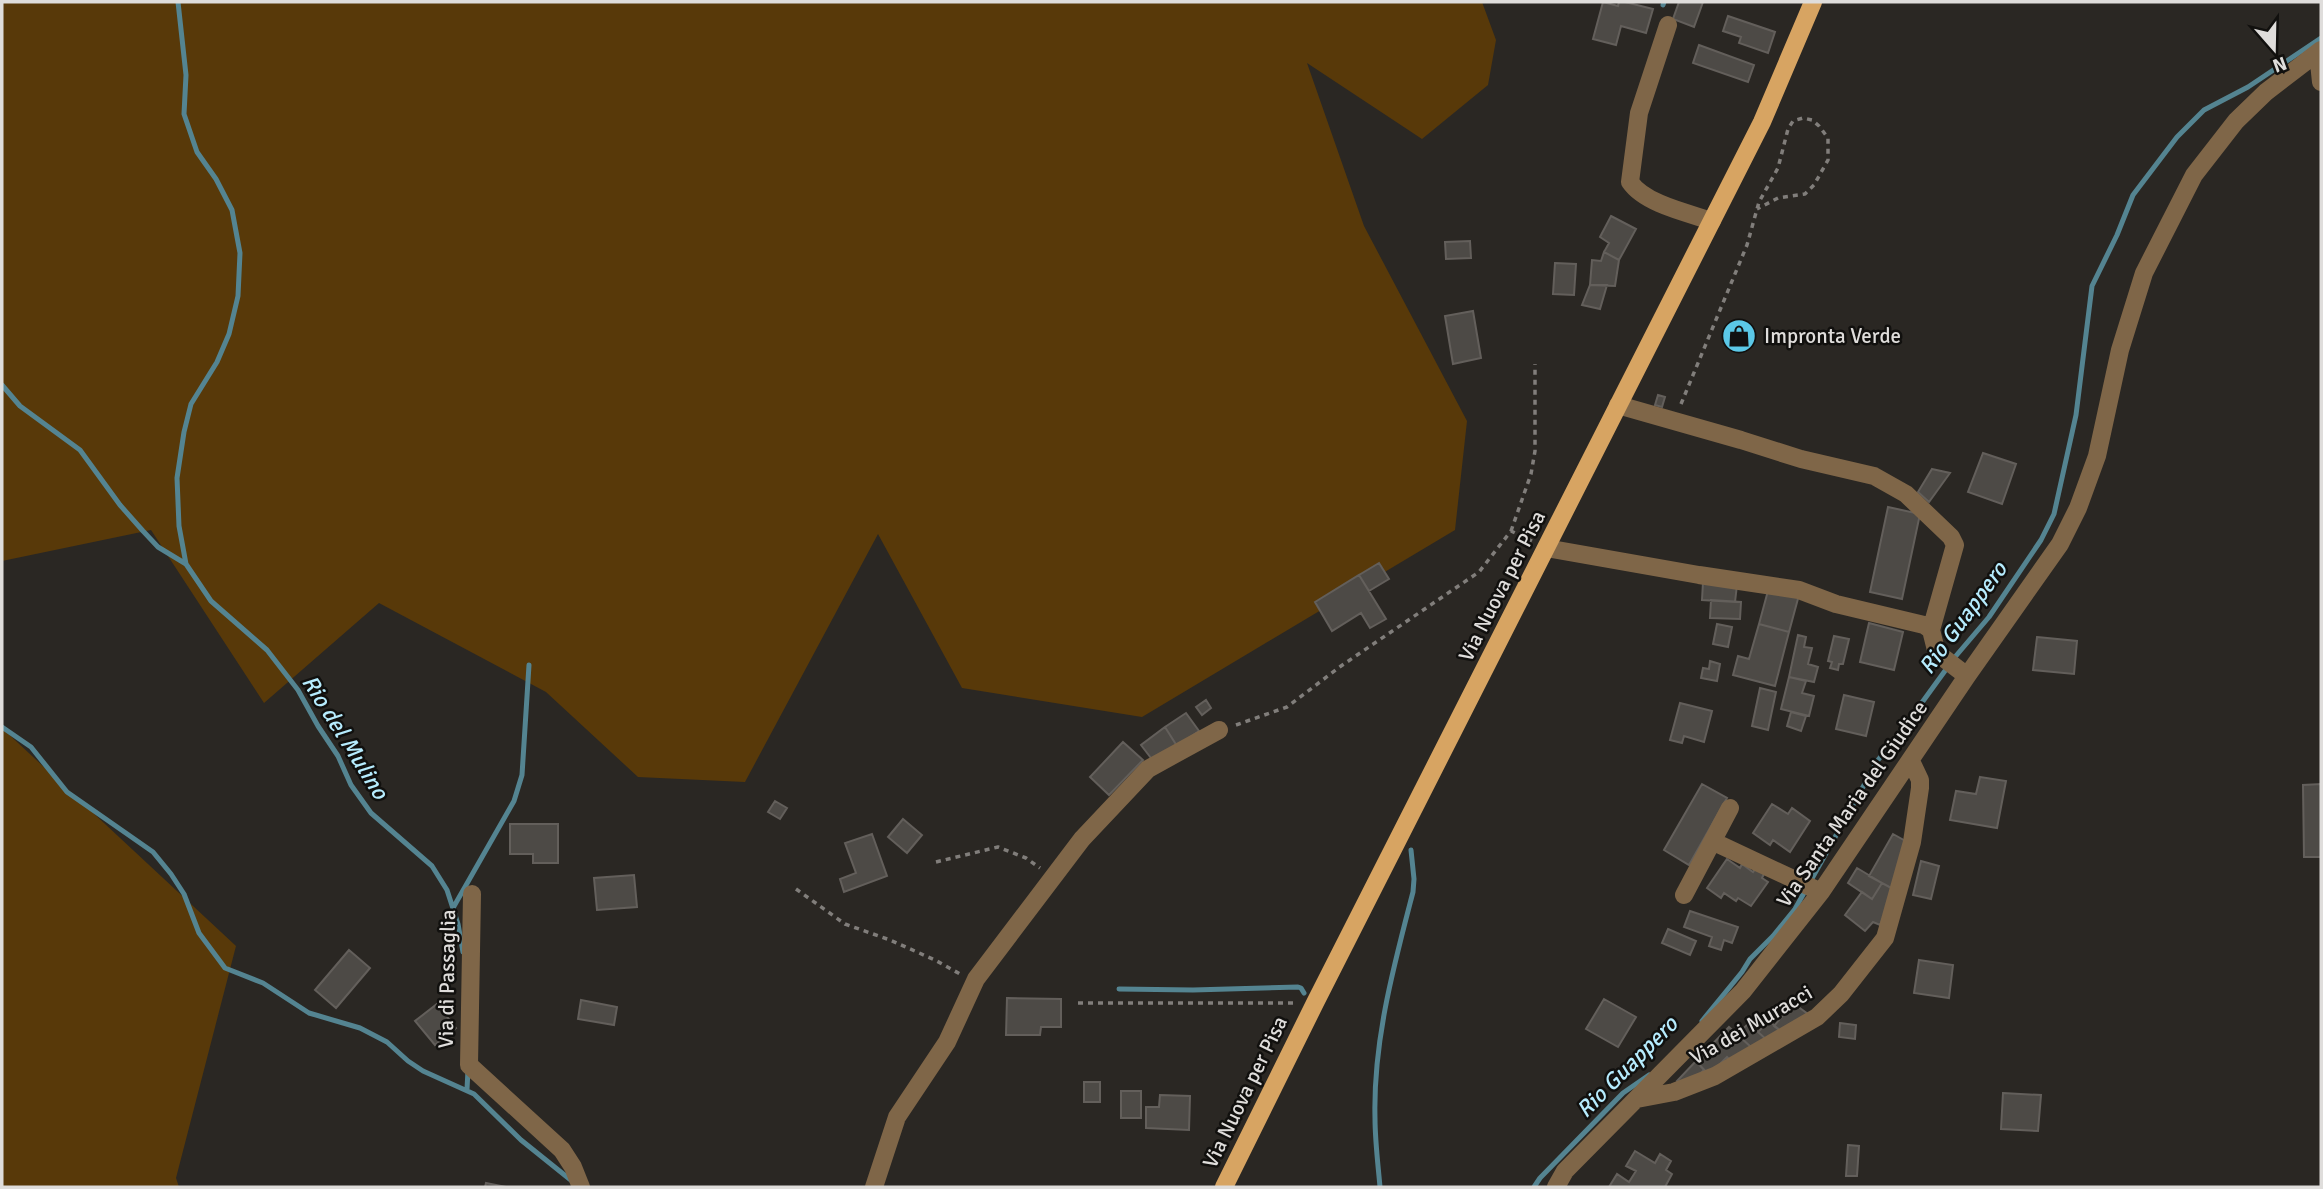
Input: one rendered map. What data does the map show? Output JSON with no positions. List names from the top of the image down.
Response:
{
  "streets": {
    "main road": ["Via Nuova per Pisa"],
    "street": ["Via Santa Maria del Giudice", "Via di Passaglia", "Via dei Muracci"]
  },
  "crossings": [
    ["Via Santa Maria del Giudice", "Via dei Muracci"]
  ],
  "water": ["Rio Guappero", "Rio del Mulino"],
  "places": {
    "shop": ["Impronta Verde"]
  },
  "north": "bottom"
}
